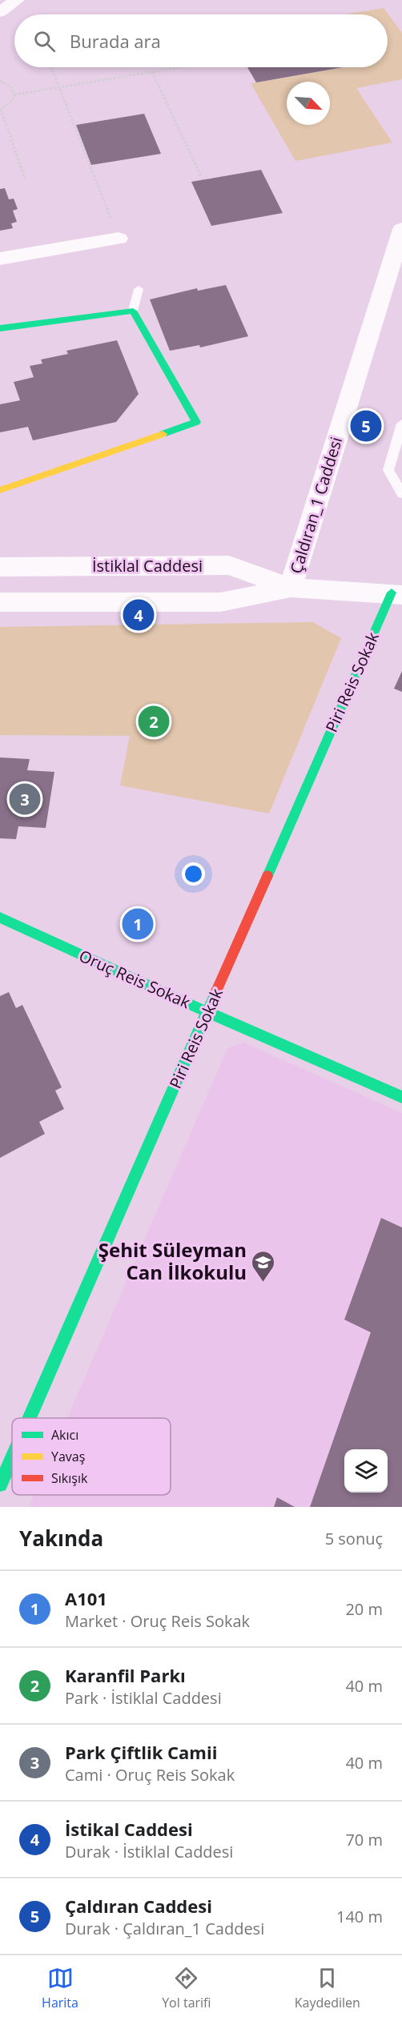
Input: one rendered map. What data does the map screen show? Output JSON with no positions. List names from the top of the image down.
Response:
{
  "streets": {
    "street": [
      "Çaldıran_1 Caddesi",
      "İstiklal Caddesi",
      "Piri Reis Sokak",
      "Oruç Reis Sokak"
    ]
  },
  "crossings": [
    ["Çaldıran_1 Caddesi", "İstiklal Caddesi"],
    ["İstiklal Caddesi", "Piri Reis Sokak"],
    ["Piri Reis Sokak", "Oruç Reis Sokak"]
  ],
  "places": {
    "school or university": ["Şehit Süleyman Can İlkokulu"]
  },
  "legend": ["Akıcı", "Yavaş", "Sıkışık"],
  "north": "bottom right",
  "page": {
    "search": "Burada ara",
    "pins": [
      "5",
      "4",
      "2",
      "3",
      "1"
    ],
    "heading": ["Yakında", "5 sonuç"],
    "list": [
      {
        "mark": "1",
        "name": "A101",
        "note": "Market · Oruç Reis Sokak",
        "value": "20 m"
      },
      {
        "mark": "2",
        "name": "Karanfil Parkı",
        "note": "Park · İstiklal Caddesi",
        "value": "40 m"
      },
      {
        "mark": "3",
        "name": "Park Çiftlik Camii",
        "note": "Cami · Oruç Reis Sokak",
        "value": "40 m"
      },
      {
        "mark": "4",
        "name": "İstikal Caddesi",
        "note": "Durak · İstiklal Caddesi",
        "value": "70 m"
      },
      {
        "mark": "5",
        "name": "Çaldıran Caddesi",
        "note": "Durak · Çaldıran_1 Caddesi",
        "value": "140 m"
      }
    ],
    "nav": ["Harita", "Yol tarifi", "Kaydedilen"]
  }
}
